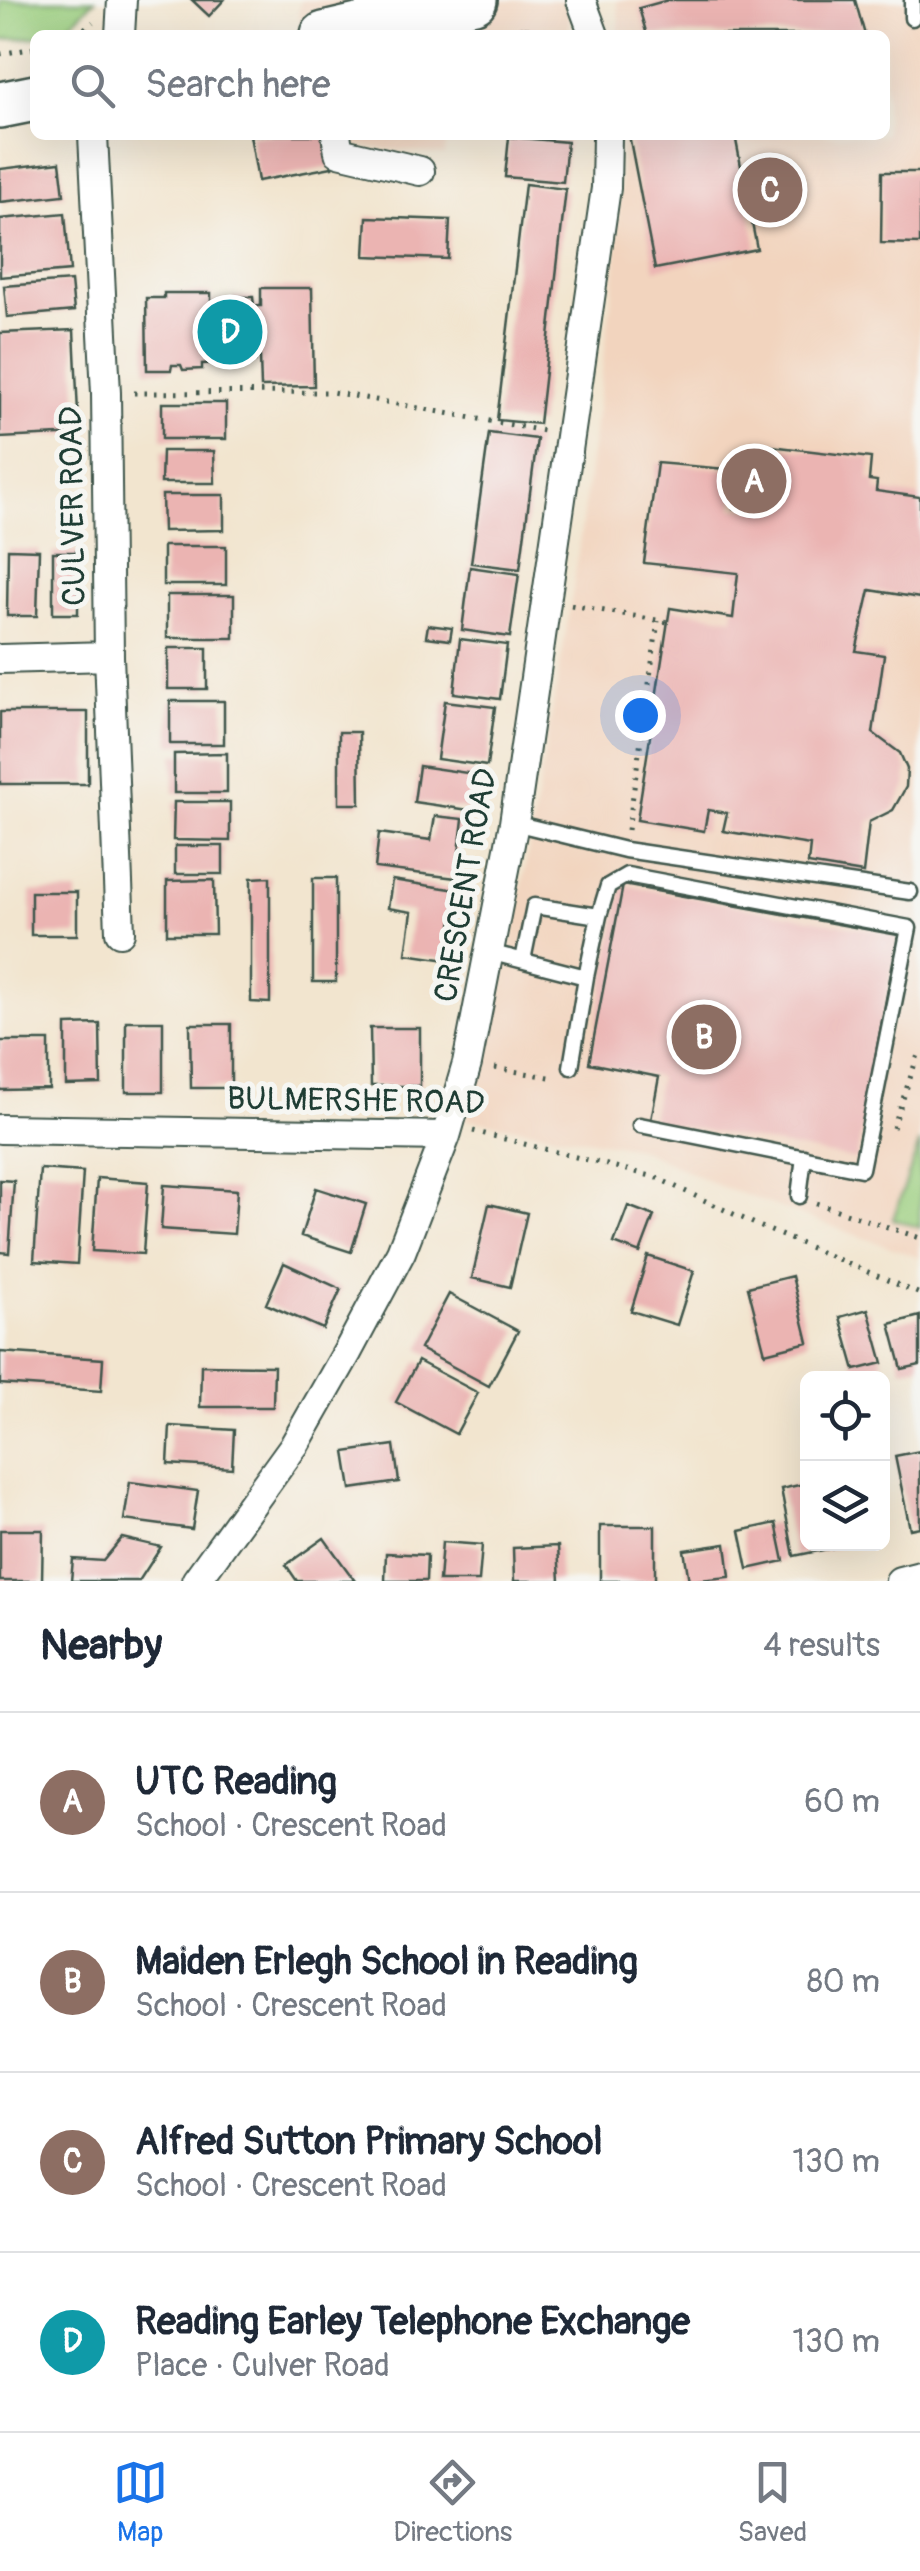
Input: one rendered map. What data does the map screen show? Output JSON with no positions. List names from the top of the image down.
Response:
{
  "streets": {
    "street": ["CULVER ROAD", "CRESCENT ROAD", "BULMERSHE ROAD"]
  },
  "crossings": [
    ["CRESCENT ROAD", "BULMERSHE ROAD"]
  ],
  "page": {
    "search": "Search here",
    "pins": [
      "C",
      "D",
      "A",
      "B"
    ],
    "heading": ["Nearby", "4 results"],
    "list": [
      {
        "mark": "A",
        "name": "UTC Reading",
        "note": "School · Crescent Road",
        "value": "60 m"
      },
      {
        "mark": "B",
        "name": "Maiden Erlegh School in Reading",
        "note": "School · Crescent Road",
        "value": "80 m"
      },
      {
        "mark": "C",
        "name": "Alfred Sutton Primary School",
        "note": "School · Crescent Road",
        "value": "130 m"
      },
      {
        "mark": "D",
        "name": "Reading Earley Telephone Exchange",
        "note": "Place · Culver Road",
        "value": "130 m"
      }
    ],
    "nav": ["Map", "Directions", "Saved"]
  }
}
